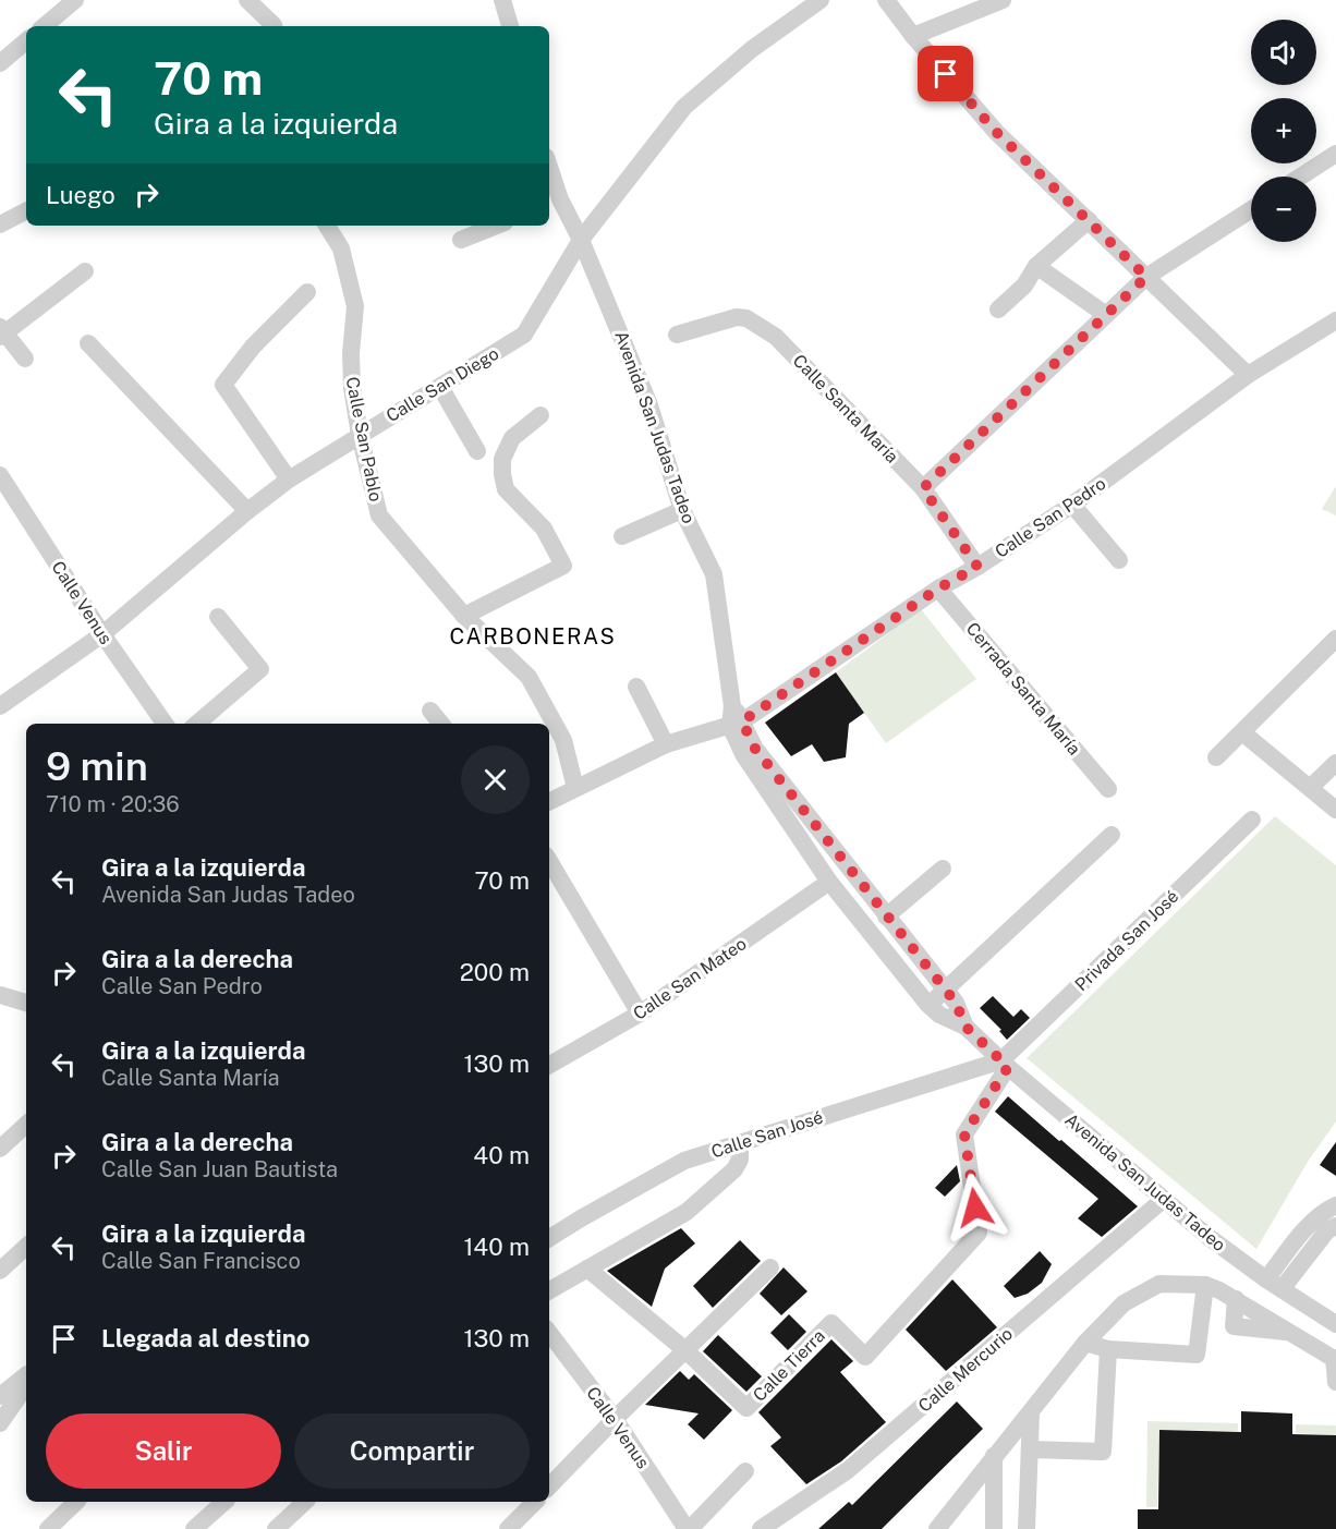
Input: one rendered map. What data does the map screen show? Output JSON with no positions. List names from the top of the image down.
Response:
{
  "streets": {
    "street": [
      "Calle San Diego",
      "Calle Santa María",
      "Avenida San Judas Tadeo",
      "Calle San Pablo",
      "Calle San Pedro",
      "Calle Venus",
      "Cerrada Santa María",
      "Privada San José",
      "Calle San Mateo",
      "Calle San José",
      "Calle Tierra",
      "Calle Mercurio"
    ]
  },
  "crossings": [
    ["Calle San Diego", "Avenida San Judas Tadeo"],
    ["Calle San Diego", "Calle San Pablo"],
    ["Calle San Diego", "Calle Venus"],
    ["Calle Santa María", "Calle San Pedro"],
    ["Avenida San Judas Tadeo", "Calle San Pedro"],
    ["Avenida San Judas Tadeo", "Privada San José"],
    ["Avenida San Judas Tadeo", "Calle San Mateo"],
    ["Avenida San Judas Tadeo", "Calle San José"],
    ["Avenida San Judas Tadeo", "Calle Tierra"],
    ["Avenida San Judas Tadeo", "Calle Mercurio"],
    ["Calle San Pablo", "Calle San Pedro"],
    ["Calle San Pedro", "Cerrada Santa María"],
    ["Privada San José", "Calle San José"],
    ["Privada San José", "Calle Tierra"],
    ["Calle San José", "Calle Tierra"]
  ],
  "districts": ["CARBONERAS"],
  "page": {
    "map_buttons": ["+", "−"],
    "turn": ["70 m", "Gira a la izquierda"],
    "then": "Luego",
    "heading": ["9 min", "710 m · 20:36"],
    "list": [
      {
        "name": "Gira a la izquierda",
        "note": "Avenida San Judas Tadeo",
        "value": "70 m"
      },
      {
        "name": "Gira a la derecha",
        "note": "Calle San Pedro",
        "value": "200 m"
      },
      {
        "name": "Gira a la izquierda",
        "note": "Calle Santa María",
        "value": "130 m"
      },
      {
        "name": "Gira a la derecha",
        "note": "Calle San Juan Bautista",
        "value": "40 m"
      },
      {
        "name": "Gira a la izquierda",
        "note": "Calle San Francisco",
        "value": "140 m"
      },
      {
        "name": "Llegada al destino",
        "value": "130 m"
      }
    ],
    "buttons": ["Salir", "Compartir"]
  }
}
